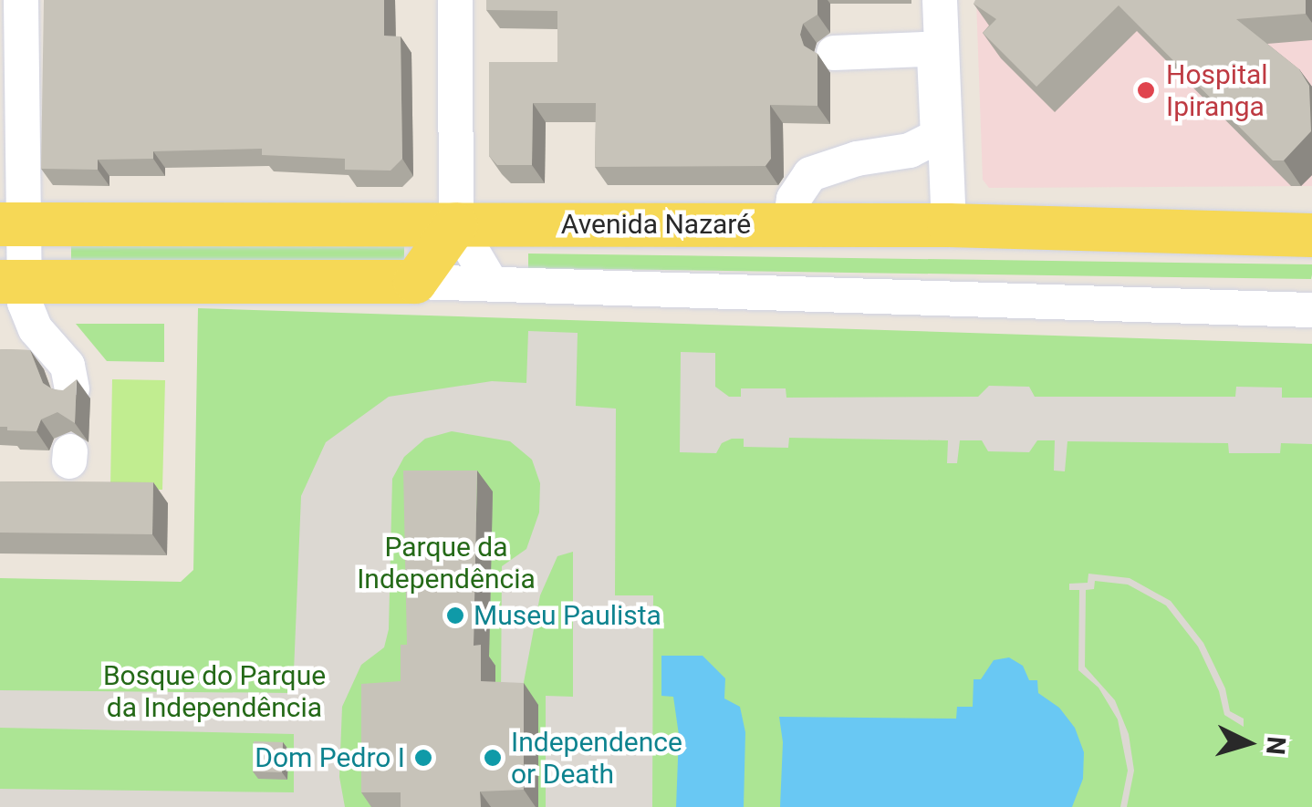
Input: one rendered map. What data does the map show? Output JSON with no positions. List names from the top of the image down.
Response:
{
  "streets": {
    "main road": ["Avenida Nazaré"]
  },
  "parks": ["Parque da Independência", "Bosque do Parque da Independência"],
  "places": [
    "Hospital Ipiranga",
    "Museu Paulista",
    "Dom Pedro I",
    "Independence or Death"
  ],
  "north": "right"
}
